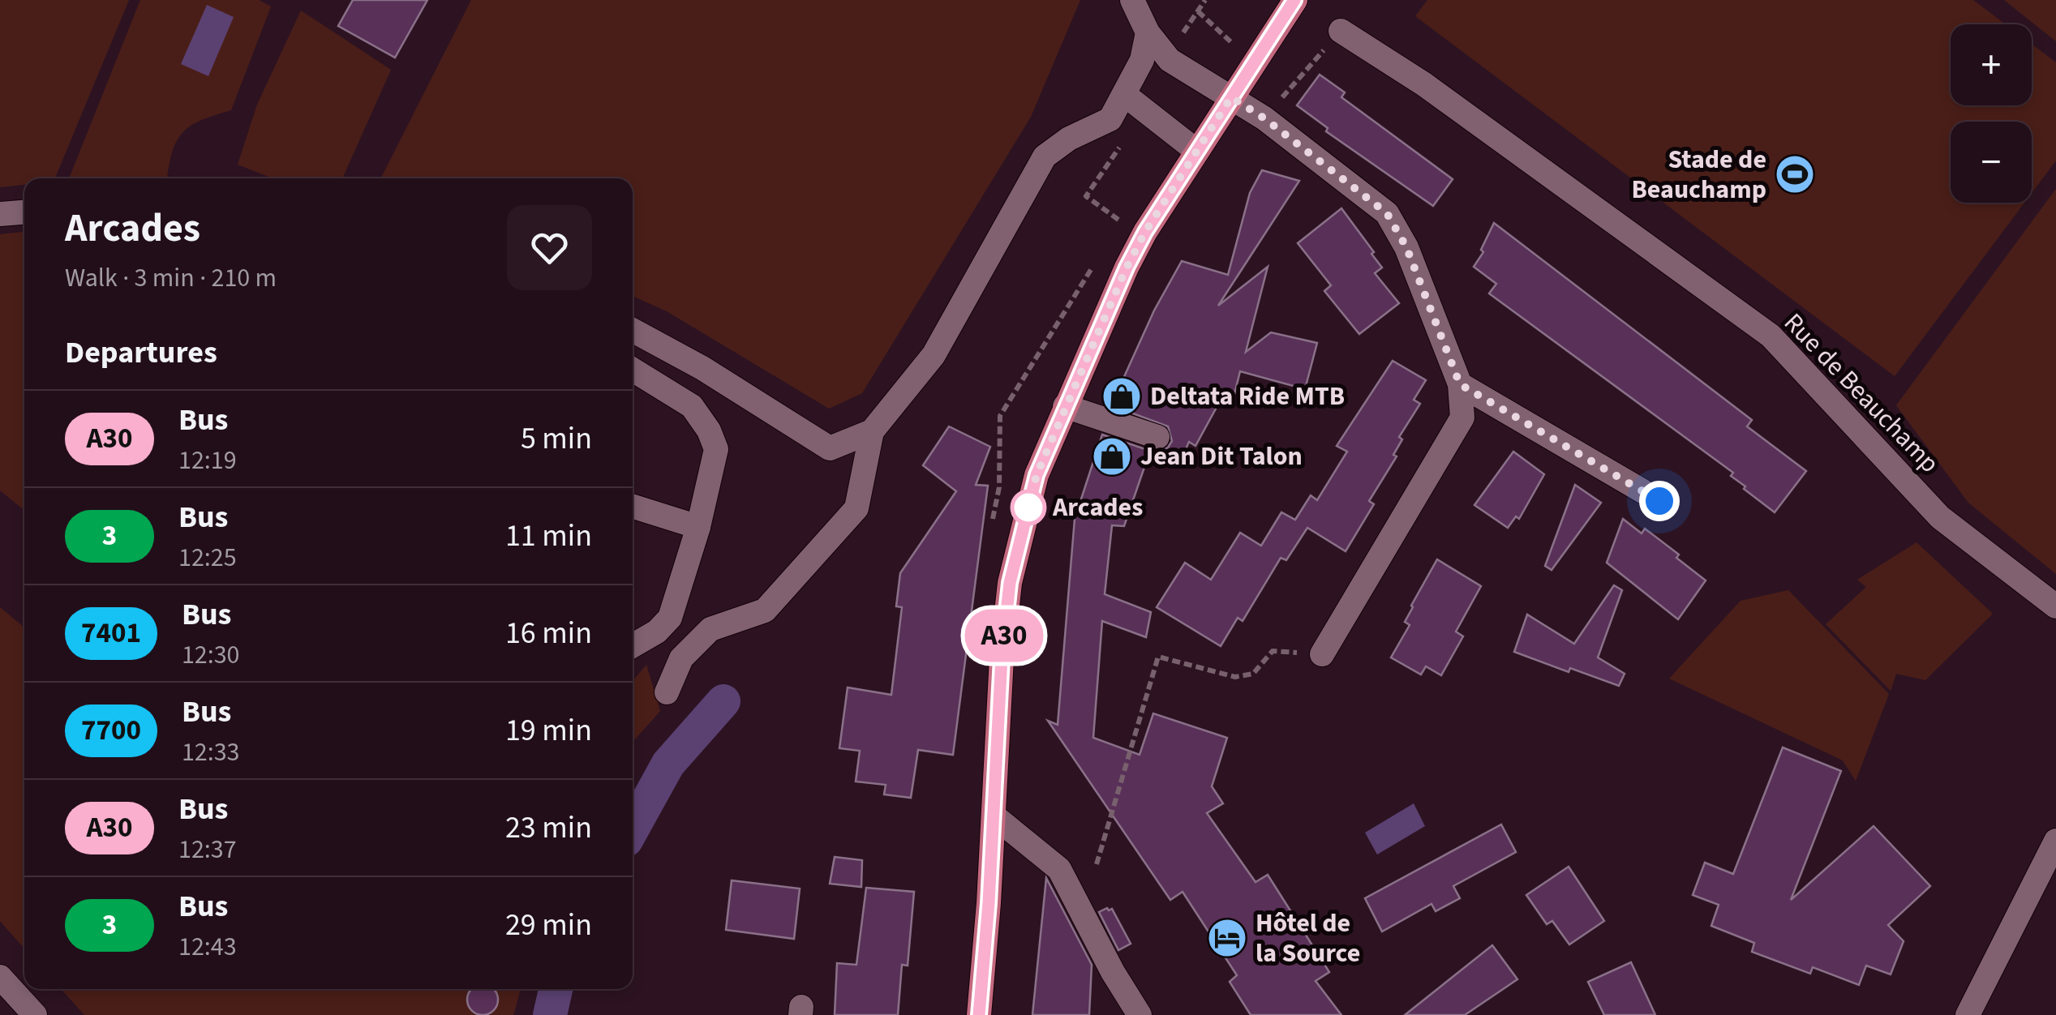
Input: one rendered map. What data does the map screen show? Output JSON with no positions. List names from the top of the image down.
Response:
{
  "streets": {
    "street": ["Rue de Beauchamp"]
  },
  "places": {
    "sports": ["Stade de Beauchamp"],
    "shop": ["Deltata Ride MTB", "Jean Dit Talon"],
    "other": ["Arcades"],
    "hotel": ["Hôtel de la Source"]
  },
  "lines": ["bus line A30"],
  "page": {
    "on_map": "A30",
    "map_buttons": ["+", "−"],
    "heading": [
      ["Arcades", "Walk · 3 min · 210 m"],
      "Departures"
    ],
    "list": [
      {
        "mark": "A30",
        "name": "Bus",
        "note": "12:19",
        "value": "5 min"
      },
      {
        "mark": "3",
        "name": "Bus",
        "note": "12:25",
        "value": "11 min"
      },
      {
        "mark": "7401",
        "name": "Bus",
        "note": "12:30",
        "value": "16 min"
      },
      {
        "mark": "7700",
        "name": "Bus",
        "note": "12:33",
        "value": "19 min"
      },
      {
        "mark": "A30",
        "name": "Bus",
        "note": "12:37",
        "value": "23 min"
      },
      {
        "mark": "3",
        "name": "Bus",
        "note": "12:43",
        "value": "29 min"
      }
    ]
  }
}
